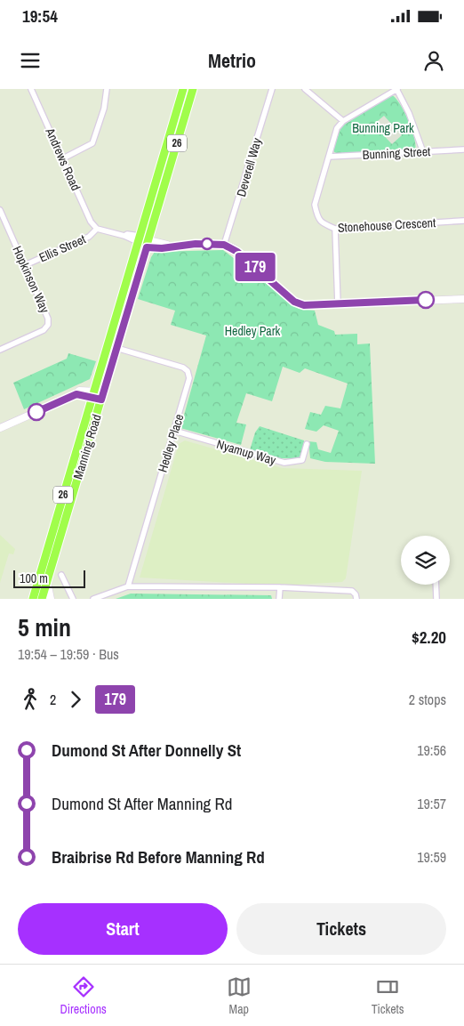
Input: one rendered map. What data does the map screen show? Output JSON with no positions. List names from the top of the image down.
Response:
{
  "streets": {
    "main road": ["26", "Manning Road"],
    "street": [
      "Bunning Street",
      "Andrews Road",
      "Deverell Way",
      "Stonehouse Crescent",
      "Ellis Street",
      "Hopkinson Way",
      "Hedley Place",
      "Nyamup Way"
    ]
  },
  "crossings": [
    ["Bunning Street", "Stonehouse Crescent"],
    ["Andrews Road", "Ellis Street"],
    ["Ellis Street", "Hopkinson Way"],
    ["Ellis Street", "Manning Road"],
    ["Hedley Place", "Manning Road"],
    ["Hedley Place", "Nyamup Way"]
  ],
  "parks": ["Bunning Park", "Hedley Park"],
  "lines": ["bus line 179"],
  "scale_bar": "100 m",
  "page": {
    "status": "19:54",
    "header": "Metrio",
    "on_map": "179",
    "scale": "100 m",
    "heading": ["5 min", "19:54 – 19:59 · Bus", "$2.20"],
    "legs": ["2", "179", "2 stops"],
    "list": [
      {
        "name": "Dumond St After Donnelly St",
        "value": "19:56"
      },
      {
        "name": "Dumond St After Manning Rd",
        "value": "19:57"
      },
      {
        "name": "Braibrise Rd Before Manning Rd",
        "value": "19:59"
      }
    ],
    "buttons": ["Start", "Tickets"],
    "tabs": ["Directions", "Map", "Tickets"]
  }
}
